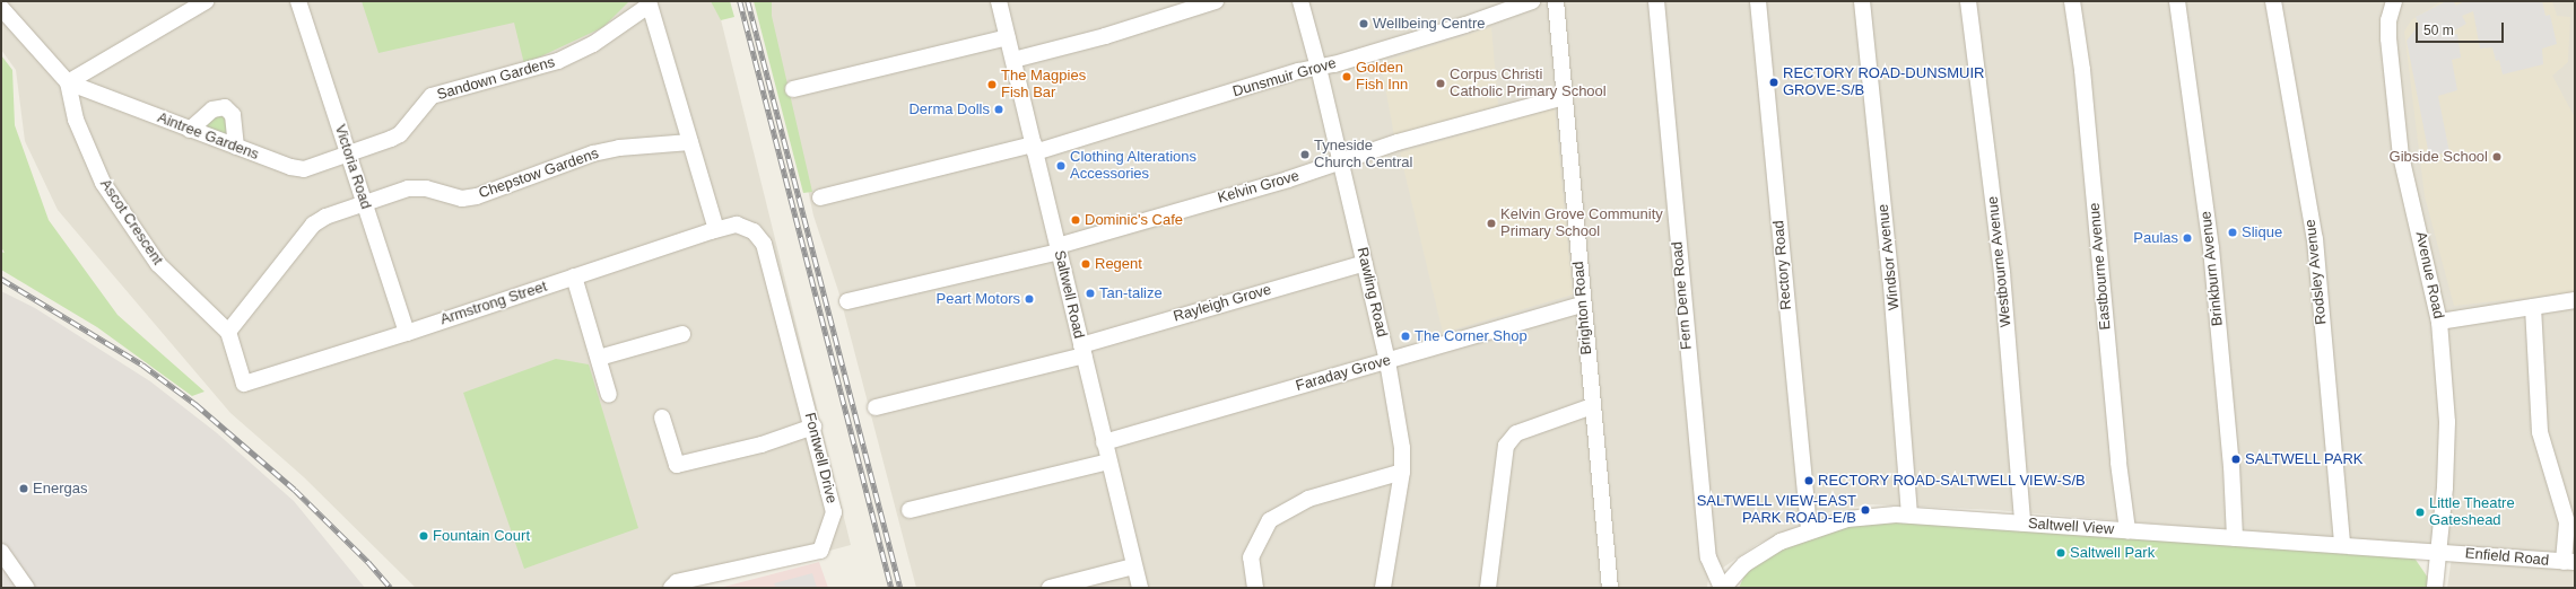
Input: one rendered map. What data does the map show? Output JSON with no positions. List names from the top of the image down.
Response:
{
  "streets": {
    "street": [
      "Dunsmuir Grove",
      "Sandown Gardens",
      "Aintree Gardens",
      "Victoria Road",
      "Chepstow Gardens",
      "Kelvin Grove",
      "Ascot Crescent",
      "Windsor Avenue",
      "Westbourne Avenue",
      "Rectory Road",
      "Eastbourne Avenue",
      "Brinkburn Avenue",
      "Rodsley Avenue",
      "Avenue Road",
      "Rawling Road",
      "Saltwell Road",
      "Fern Dene Road",
      "Armstrong Street",
      "Rayleigh Grove",
      "Brighton Road",
      "Faraday Grove",
      "Fontwell Drive",
      "Saltwell View",
      "Enfield Road"
    ]
  },
  "crossings": [
    ["Dunsmuir Grove", "Rawling Road"],
    ["Dunsmuir Grove", "Saltwell Road"],
    ["Sandown Gardens", "Aintree Gardens"],
    ["Sandown Gardens", "Victoria Road"],
    ["Aintree Gardens", "Victoria Road"],
    ["Aintree Gardens", "Ascot Crescent"],
    ["Victoria Road", "Chepstow Gardens"],
    ["Victoria Road", "Armstrong Street"],
    ["Chepstow Gardens", "Ascot Crescent"],
    ["Kelvin Grove", "Rawling Road"],
    ["Kelvin Grove", "Saltwell Road"],
    ["Kelvin Grove", "Brighton Road"],
    ["Ascot Crescent", "Armstrong Street"],
    ["Windsor Avenue", "Saltwell View"],
    ["Westbourne Avenue", "Saltwell View"],
    ["Rectory Road", "Saltwell View"],
    ["Eastbourne Avenue", "Saltwell View"],
    ["Brinkburn Avenue", "Saltwell View"],
    ["Rodsley Avenue", "Saltwell View"],
    ["Avenue Road", "Saltwell View"],
    ["Avenue Road", "Enfield Road"],
    ["Rawling Road", "Rayleigh Grove"],
    ["Rawling Road", "Faraday Grove"],
    ["Saltwell Road", "Rayleigh Grove"],
    ["Saltwell Road", "Faraday Grove"],
    ["Fern Dene Road", "Saltwell View"],
    ["Armstrong Street", "Fontwell Drive"],
    ["Brighton Road", "Faraday Grove"],
    ["Saltwell View", "Enfield Road"]
  ],
  "places": [
    "Wellbeing Centre",
    "Golden Fish Inn",
    "RECTORY ROAD-DUNSMUIR GROVE-S/B",
    "Corpus Christi Catholic Primary School",
    "The Magpies Fish Bar",
    "Derma Dolls",
    "Tyneside Church Central",
    "Gibside School",
    "Clothing Alterations Accessories",
    "Dominic's Cafe",
    "Kelvin Grove Community Primary School",
    "Slique",
    "Paulas",
    "Regent",
    "Tan-talize",
    "Peart Motors",
    "The Corner Shop",
    "SALTWELL PARK",
    "RECTORY ROAD-SALTWELL VIEW-S/B",
    "Energas",
    "SALTWELL VIEW-EAST PARK ROAD-E/B",
    "Little Theatre Gateshead",
    "Fountain Court",
    "Saltwell Park"
  ],
  "scale_bar": "50 m"
}
